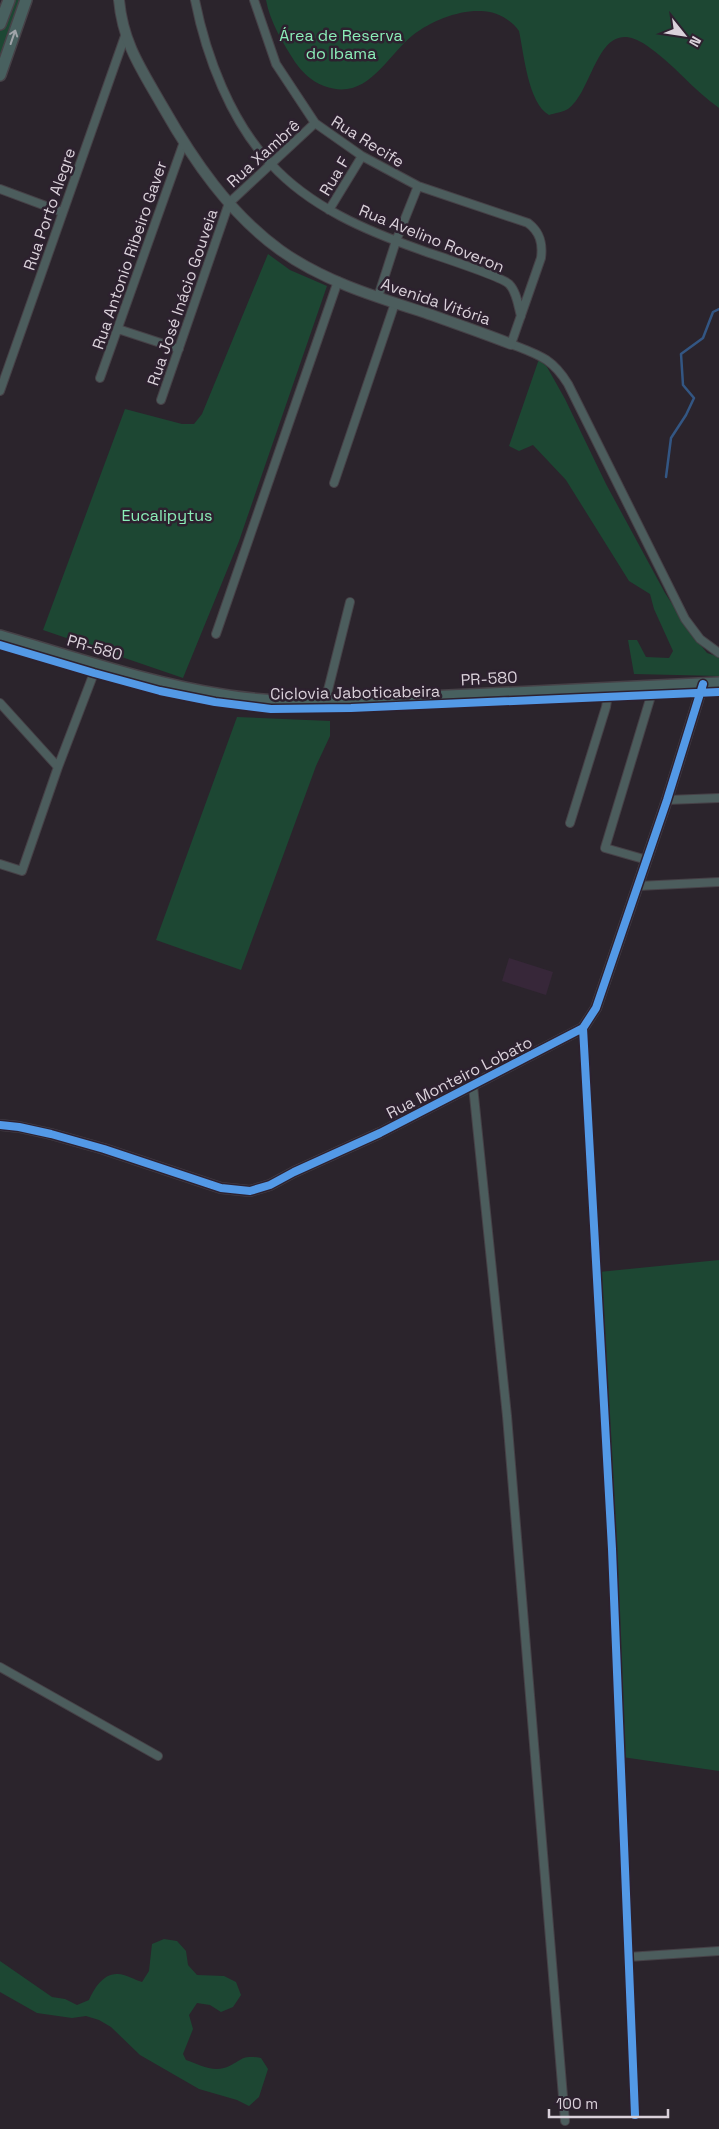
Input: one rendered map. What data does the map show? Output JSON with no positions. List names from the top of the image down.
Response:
{
  "streets": {
    "main road": ["PR-580"],
    "street": [
      "Rua Recife",
      "Rua Xambrê",
      "Rua F",
      "Rua Porto Alegre",
      "Rua Avelino Roveron",
      "Rua Antonio Ribeiro Gaver",
      "Rua José Inácio Gouveia",
      "Avenida Vitória",
      "Rua Monteiro Lobato"
    ],
    "cycle path": ["Ciclovia Jaboticabeira"]
  },
  "crossings": [
    ["Rua Recife", "Rua Xambrê"],
    ["Rua Recife", "Rua F"],
    ["Rua Recife", "Rua Avelino Roveron"],
    ["Rua Xambrê", "Rua Avelino Roveron"],
    ["Rua Xambrê", "Rua José Inácio Gouveia"],
    ["Rua Xambrê", "Avenida Vitória"],
    ["Rua F", "Rua Avelino Roveron"],
    ["Rua Porto Alegre", "Avenida Vitória"],
    ["Rua Antonio Ribeiro Gaver", "Avenida Vitória"],
    ["Rua José Inácio Gouveia", "Avenida Vitória"],
    ["PR-580", "Rua Monteiro Lobato"]
  ],
  "parks": ["Área de Reserva do Ibama", "Eucalipytus"],
  "scale_bar": "100 m",
  "north": "bottom right"
}
